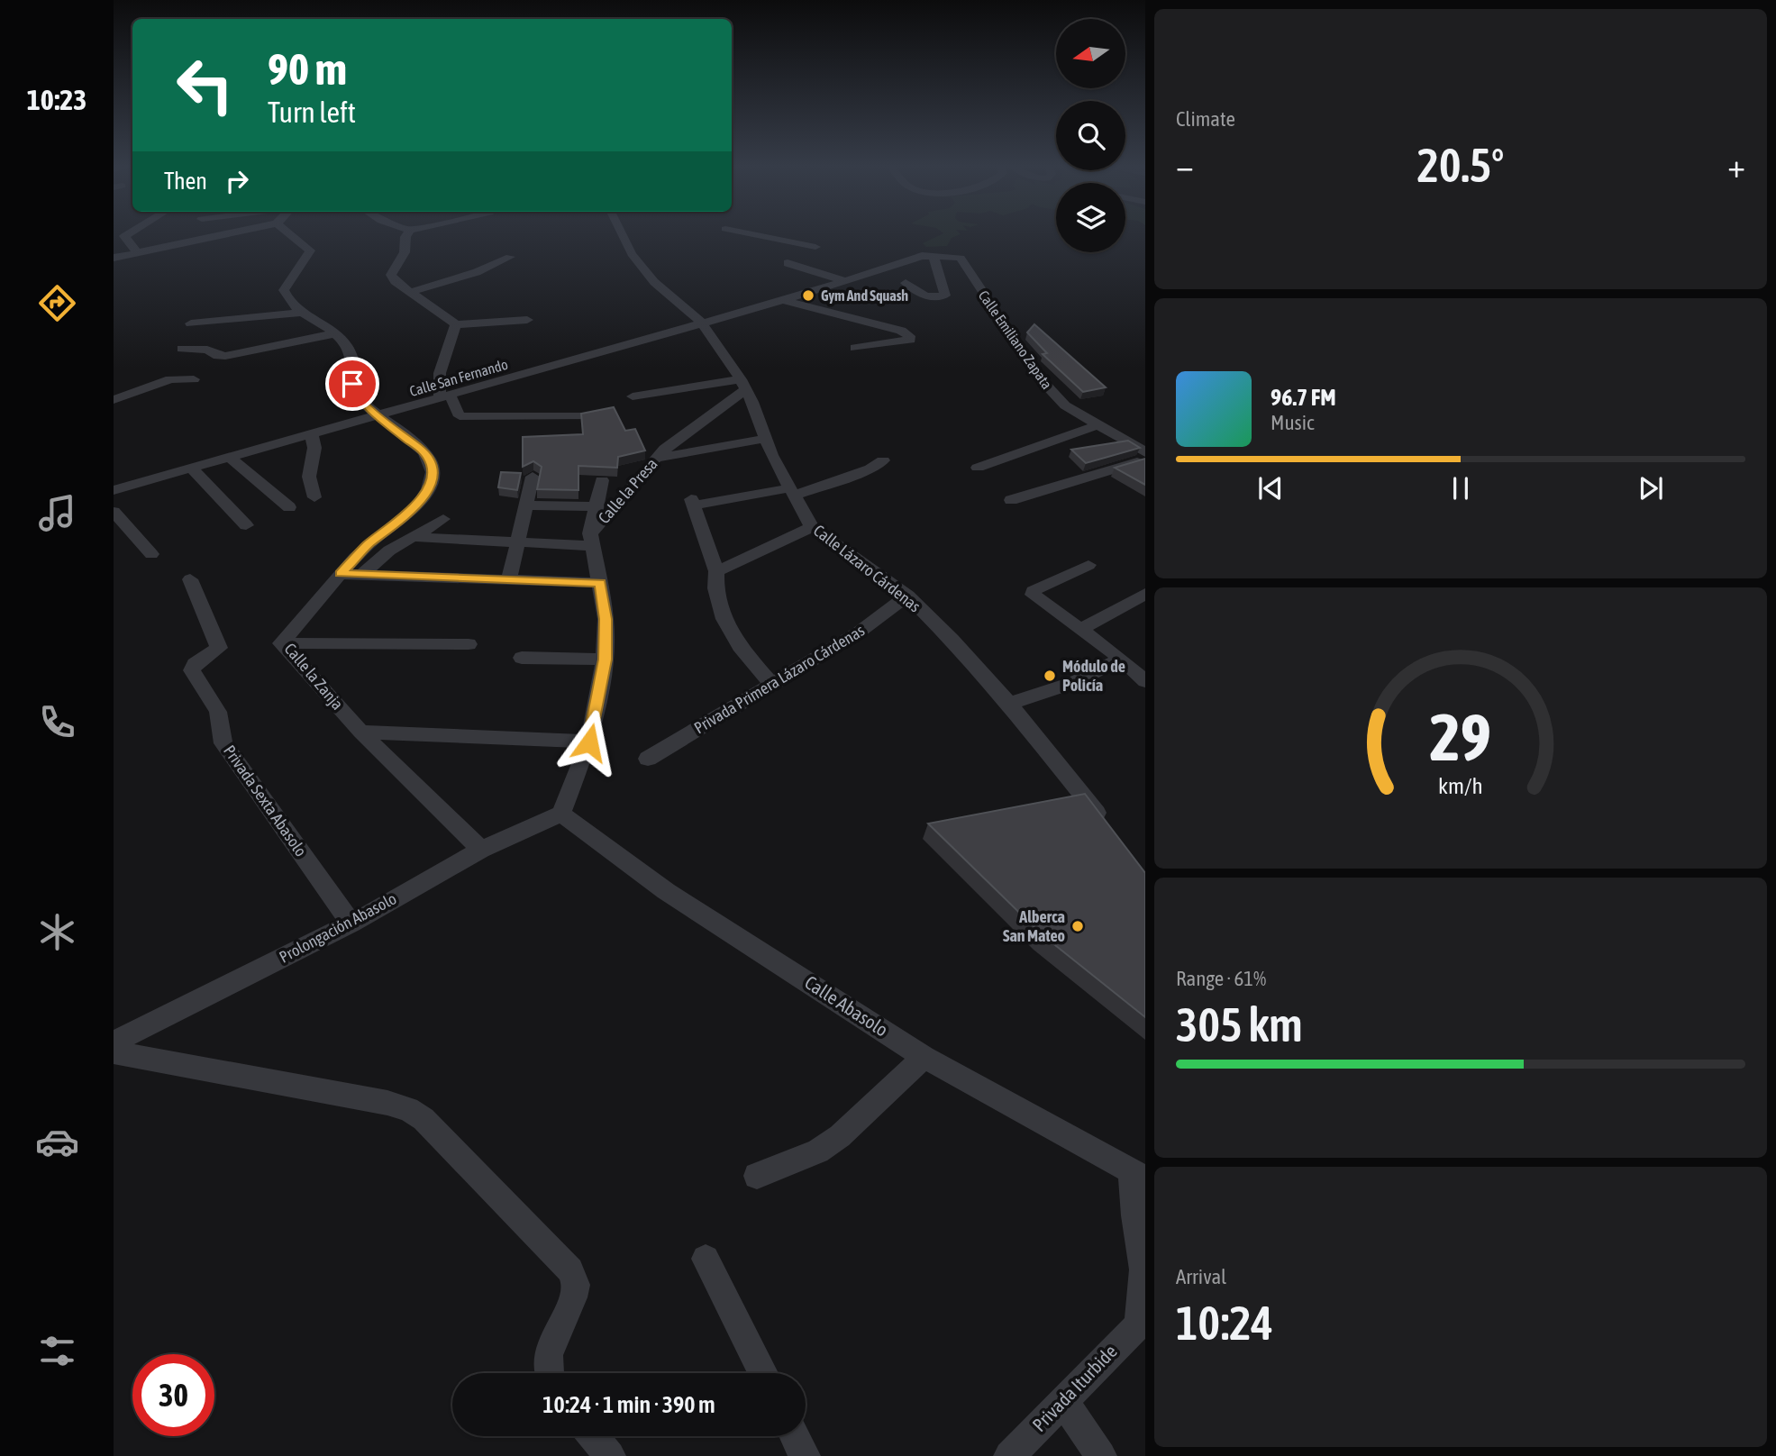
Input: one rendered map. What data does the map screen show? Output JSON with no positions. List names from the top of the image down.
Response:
{
  "streets": {
    "street": [
      "Calle Emiliano Zapata",
      "Calle San Fernando",
      "Calle la Presa",
      "Calle Lázaro Cárdenas",
      "Calle la Zanja",
      "Privada Primera Lázaro Cárdenas",
      "Privada Sexta Abasolo",
      "Prolongación Abasolo",
      "Calle Abasolo",
      "Privada Iturbide"
    ]
  },
  "crossings": [
    ["Calle Emiliano Zapata", "Calle San Fernando"],
    ["Calle San Fernando", "Calle Lázaro Cárdenas"],
    ["Calle San Fernando", "Calle la Zanja"],
    ["Calle la Presa", "Calle Lázaro Cárdenas"],
    ["Calle Lázaro Cárdenas", "Privada Primera Lázaro Cárdenas"],
    ["Calle la Zanja", "Prolongación Abasolo"],
    ["Privada Sexta Abasolo", "Prolongación Abasolo"],
    ["Prolongación Abasolo", "Calle Abasolo"],
    ["Calle Abasolo", "Privada Iturbide"]
  ],
  "places": ["Gym And Squash", "Módulo de Policía", "Alberca San Mateo"],
  "north": "left",
  "page": {
    "tabs": "10:23",
    "tile": [
      "Climate",
      ["Range · 61%", "305 km"],
      ["Arrival", "10:24"]
    ],
    "turn": ["90 m", "Turn left"],
    "heat": ["−", "20.5°", "+"],
    "then": "Then",
    "song": ["96.7 FM", "Music"],
    "limit": "30",
    "trip": "10:24 · 1 min · 390 m",
    "gauge": ["29", "km/h"]
  }
}
